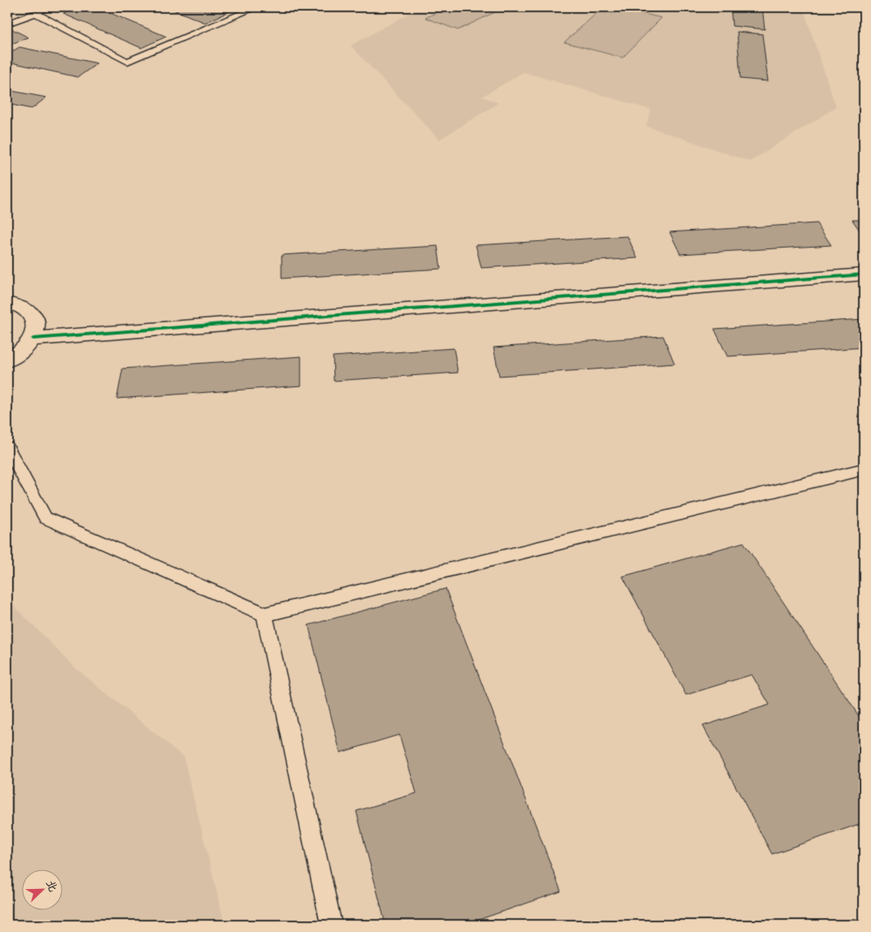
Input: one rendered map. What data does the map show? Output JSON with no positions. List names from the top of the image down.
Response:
{
  "north": "top right"
}
